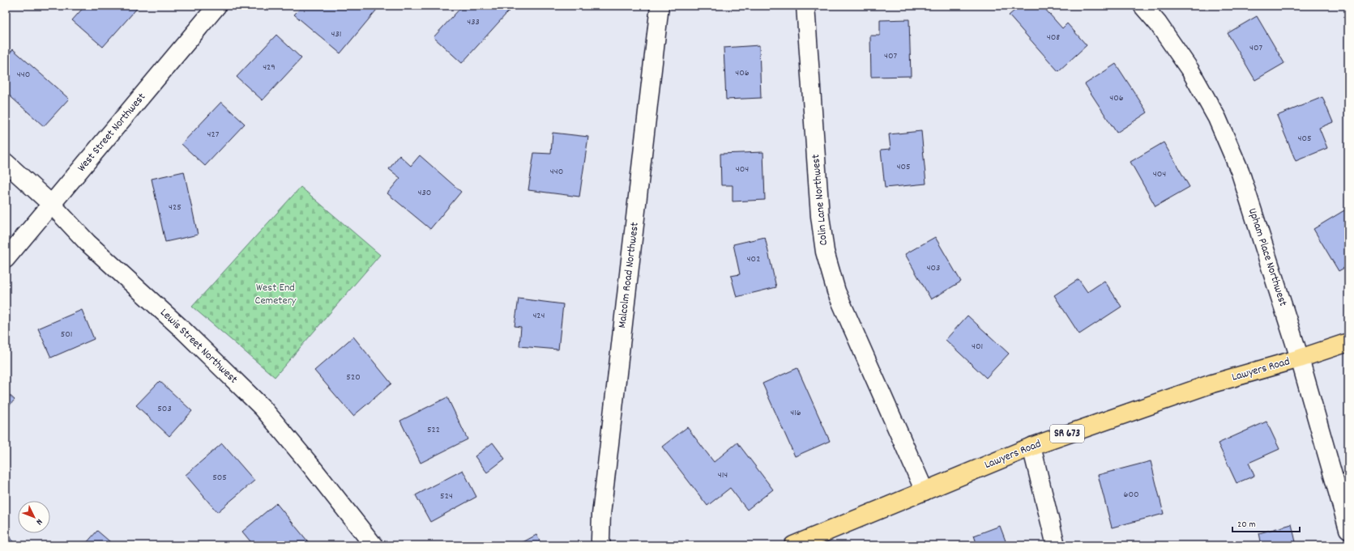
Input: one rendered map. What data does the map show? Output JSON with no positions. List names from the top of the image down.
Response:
{
  "streets": {
    "main road": ["Lawyers Road", "SR 673"],
    "street": [
      "West Street Northwest",
      "Colin Lane Northwest",
      "Upham Place Northwest",
      "Malcolm Road Northwest",
      "Lewis Street Northwest"
    ]
  },
  "crossings": [
    ["West Street Northwest", "Lewis Street Northwest"],
    ["Colin Lane Northwest", "Lawyers Road"],
    ["Upham Place Northwest", "Lawyers Road"]
  ],
  "parks": ["West End Cemetery"],
  "house_numbers": [
    "433",
    "431",
    "408",
    "407",
    "407",
    "429",
    "406",
    "440",
    "406",
    "427",
    "405",
    "405",
    "404",
    "440",
    "404",
    "430",
    "425",
    "402",
    "403",
    "424",
    "501",
    "401",
    "520",
    "503",
    "416",
    "522",
    "414",
    "505",
    "600",
    "524"
  ],
  "scale_bar": "20 m",
  "north": "bottom right"
}
